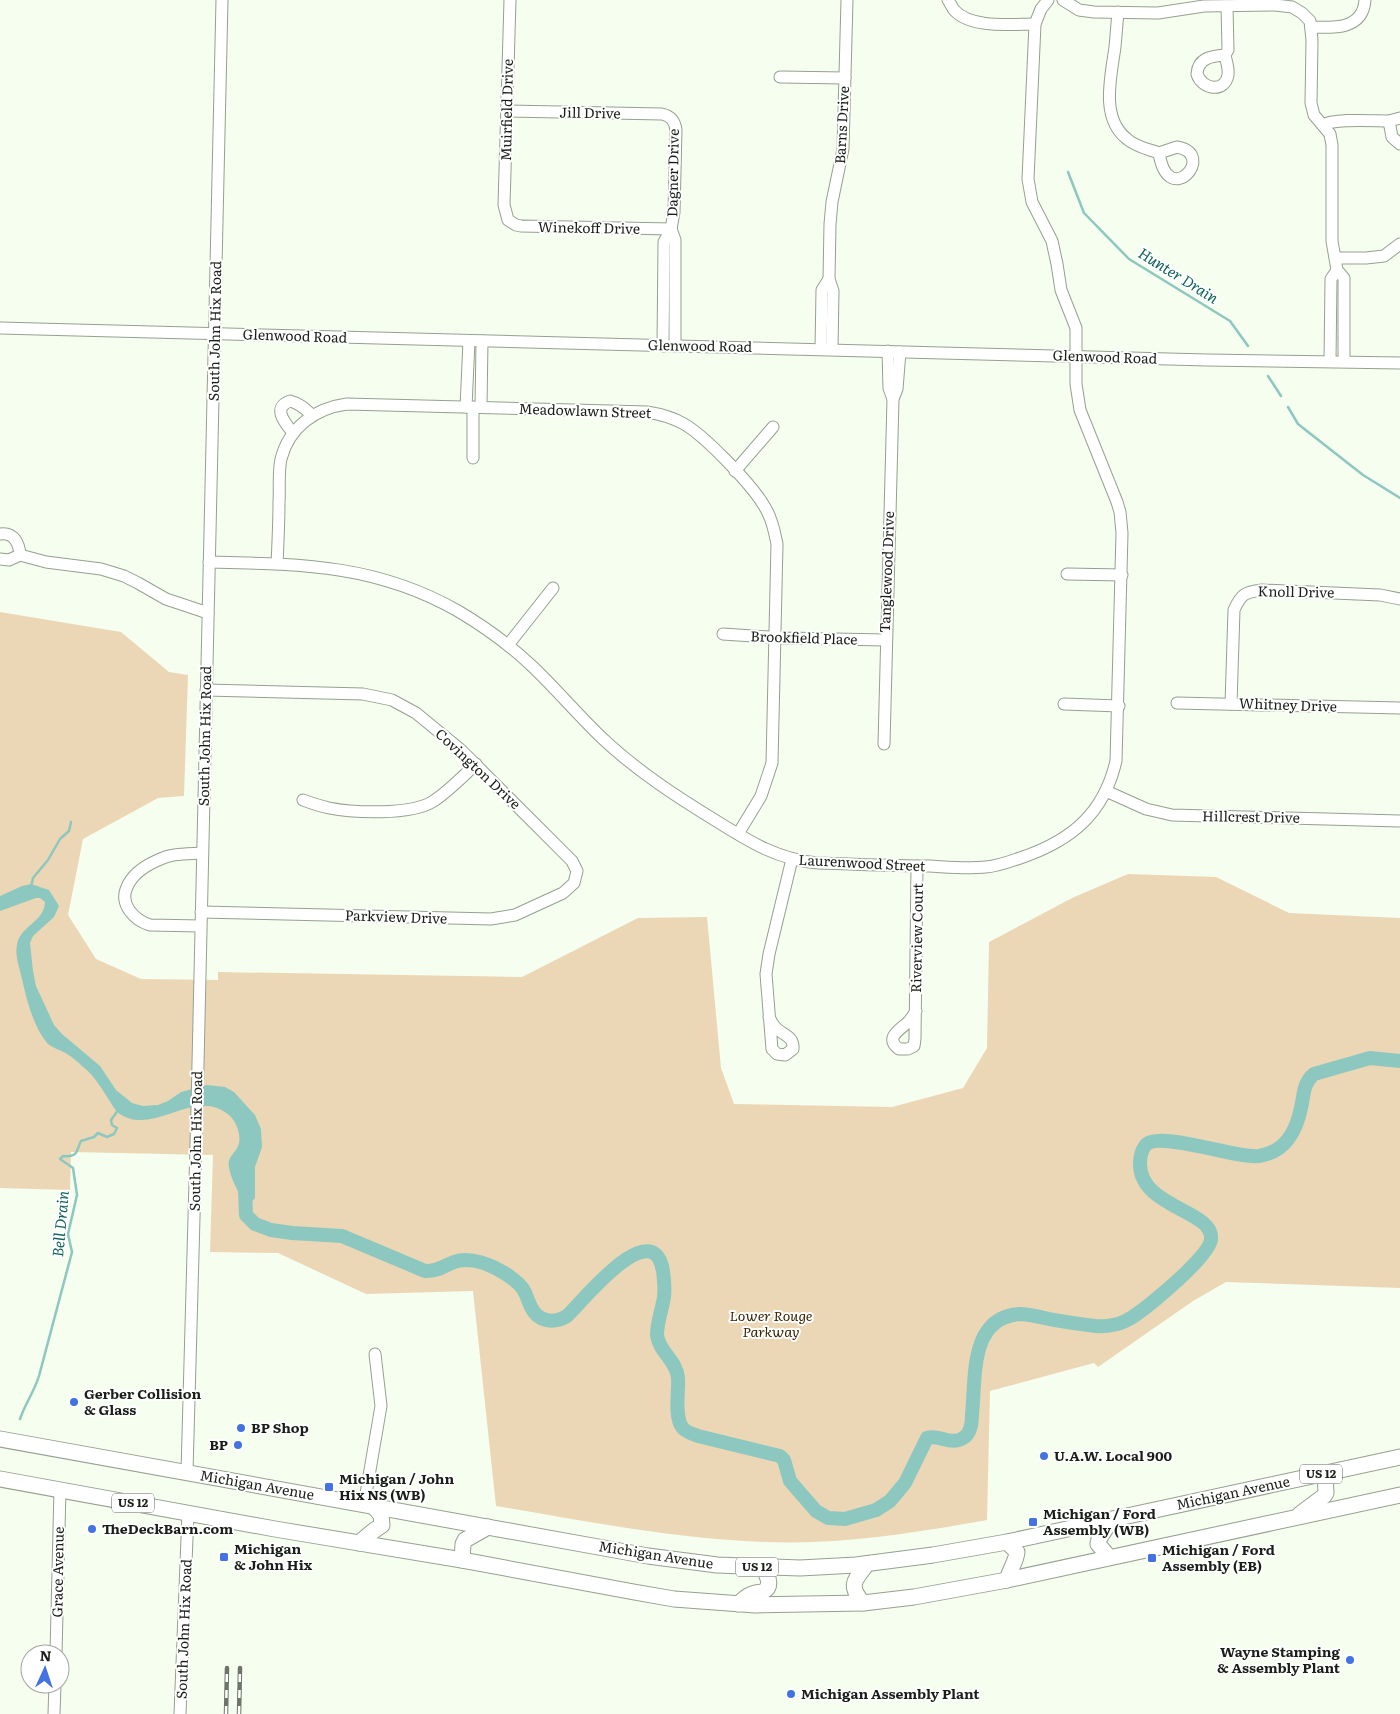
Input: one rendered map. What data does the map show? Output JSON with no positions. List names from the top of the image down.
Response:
{
  "streets": {
    "main road": ["US 12", "Michigan Avenue"],
    "street": [
      "Muirfield Drive",
      "Jill Drive",
      "Barns Drive",
      "Dagner Drive",
      "Winekoff Drive",
      "South John Hix Road",
      "Glenwood Road",
      "Meadowlawn Street",
      "Tanglewood Drive",
      "Knoll Drive",
      "Brookfield Place",
      "Whitney Drive",
      "Covington Drive",
      "Hillcrest Drive",
      "Laurenwood Street",
      "Parkview Drive",
      "Riverview Court",
      "Grace Avenue"
    ]
  },
  "crossings": [
    ["Muirfield Drive", "Jill Drive"],
    ["Muirfield Drive", "Winekoff Drive"],
    ["Jill Drive", "Dagner Drive"],
    ["Barns Drive", "Glenwood Road"],
    ["Dagner Drive", "Winekoff Drive"],
    ["Dagner Drive", "Glenwood Road"],
    ["South John Hix Road", "Glenwood Road"],
    ["South John Hix Road", "Covington Drive"],
    ["South John Hix Road", "Laurenwood Street"],
    ["South John Hix Road", "Parkview Drive"],
    ["South John Hix Road", "US 12"],
    ["South John Hix Road", "Michigan Avenue"],
    ["Glenwood Road", "Tanglewood Drive"],
    ["Glenwood Road", "Laurenwood Street"],
    ["Meadowlawn Street", "Brookfield Place"],
    ["Meadowlawn Street", "Laurenwood Street"],
    ["Tanglewood Drive", "Brookfield Place"],
    ["Knoll Drive", "Whitney Drive"],
    ["Covington Drive", "Parkview Drive"],
    ["Hillcrest Drive", "Laurenwood Street"],
    ["Laurenwood Street", "Riverview Court"],
    ["US 12", "Grace Avenue"]
  ],
  "water": ["Hunter Drain", "Bell Drain"],
  "parks": ["Lower Rouge Parkway"],
  "places": {
    "other": [
      "Gerber Collision & Glass",
      "BP Shop",
      "BP",
      "U.A.W. Local 900",
      "TheDeckBarn.com",
      "Wayne Stamping & Assembly Plant",
      "Michigan Assembly Plant"
    ],
    "transit": [
      "Michigan / John Hix NS (WB)",
      "Michigan / Ford Assembly (WB)",
      "Michigan & John Hix",
      "Michigan / Ford Assembly (EB)"
    ]
  },
  "north": "top"
}
